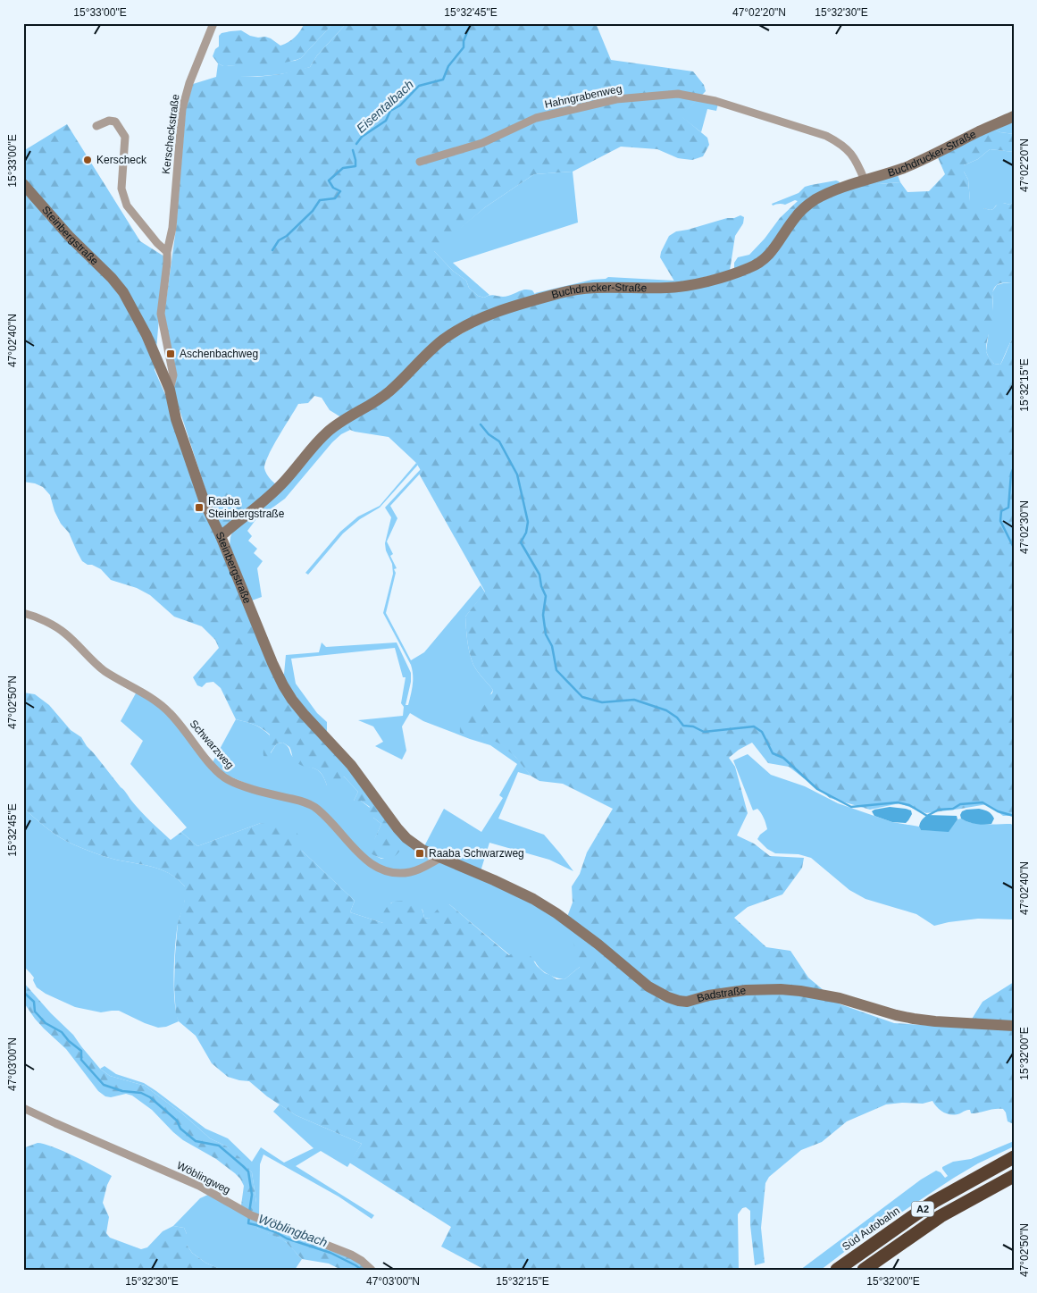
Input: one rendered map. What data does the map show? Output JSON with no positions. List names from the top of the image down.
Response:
{
  "streets": {
    "highway": ["A2", "Süd Autobahn"],
    "street": [
      "Hahngrabenweg",
      "Kerscheckstraße",
      "Buchdrucker-Straße",
      "Steinbergstraße",
      "Schwarzweg",
      "Badstraße",
      "Wöblingweg"
    ]
  },
  "crossings": [
    ["Hahngrabenweg", "Buchdrucker-Straße"],
    ["Kerscheckstraße", "Steinbergstraße"],
    ["Buchdrucker-Straße", "Steinbergstraße"],
    ["Steinbergstraße", "Schwarzweg"],
    ["Steinbergstraße", "Badstraße"],
    ["Schwarzweg", "Badstraße"]
  ],
  "water": ["Eisentalbach", "Wöblingbach"],
  "places": {
    "other": ["Kerscheck"],
    "transit": ["Aschenbachweg", "Raaba Steinbergstraße", "Raaba Schwarzweg"]
  },
  "coordinates": [
    "15°33'00\"E",
    "15°32'45\"E",
    "47°02'20\"N",
    "15°32'30\"E",
    "47°02'40\"N",
    "15°32'15\"E",
    "47°02'30\"N",
    "47°02'50\"N",
    "15°32'00\"E",
    "47°03'00\"N"
  ]
}
